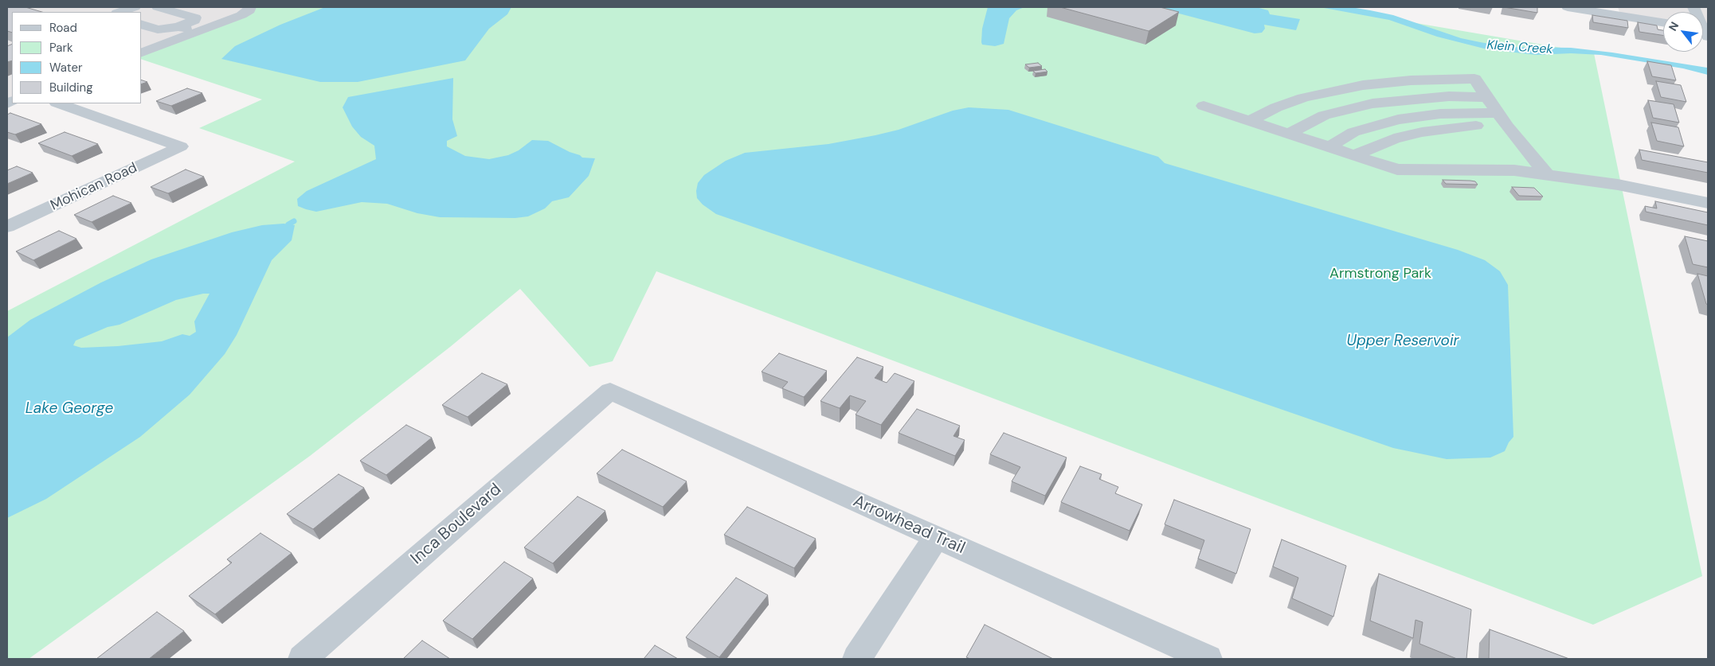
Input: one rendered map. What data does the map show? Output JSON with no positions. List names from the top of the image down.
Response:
{
  "streets": {
    "street": ["Mohican Road", "Inca Boulevard", "Arrowhead Trail"]
  },
  "crossings": [
    ["Inca Boulevard", "Arrowhead Trail"]
  ],
  "water": ["Klein Creek", "Upper Reservoir", "Lake George"],
  "parks": ["Armstrong Park"],
  "legend": [
    "Road",
    "Park",
    "Water",
    "Building"
  ],
  "north": "top left"
}
